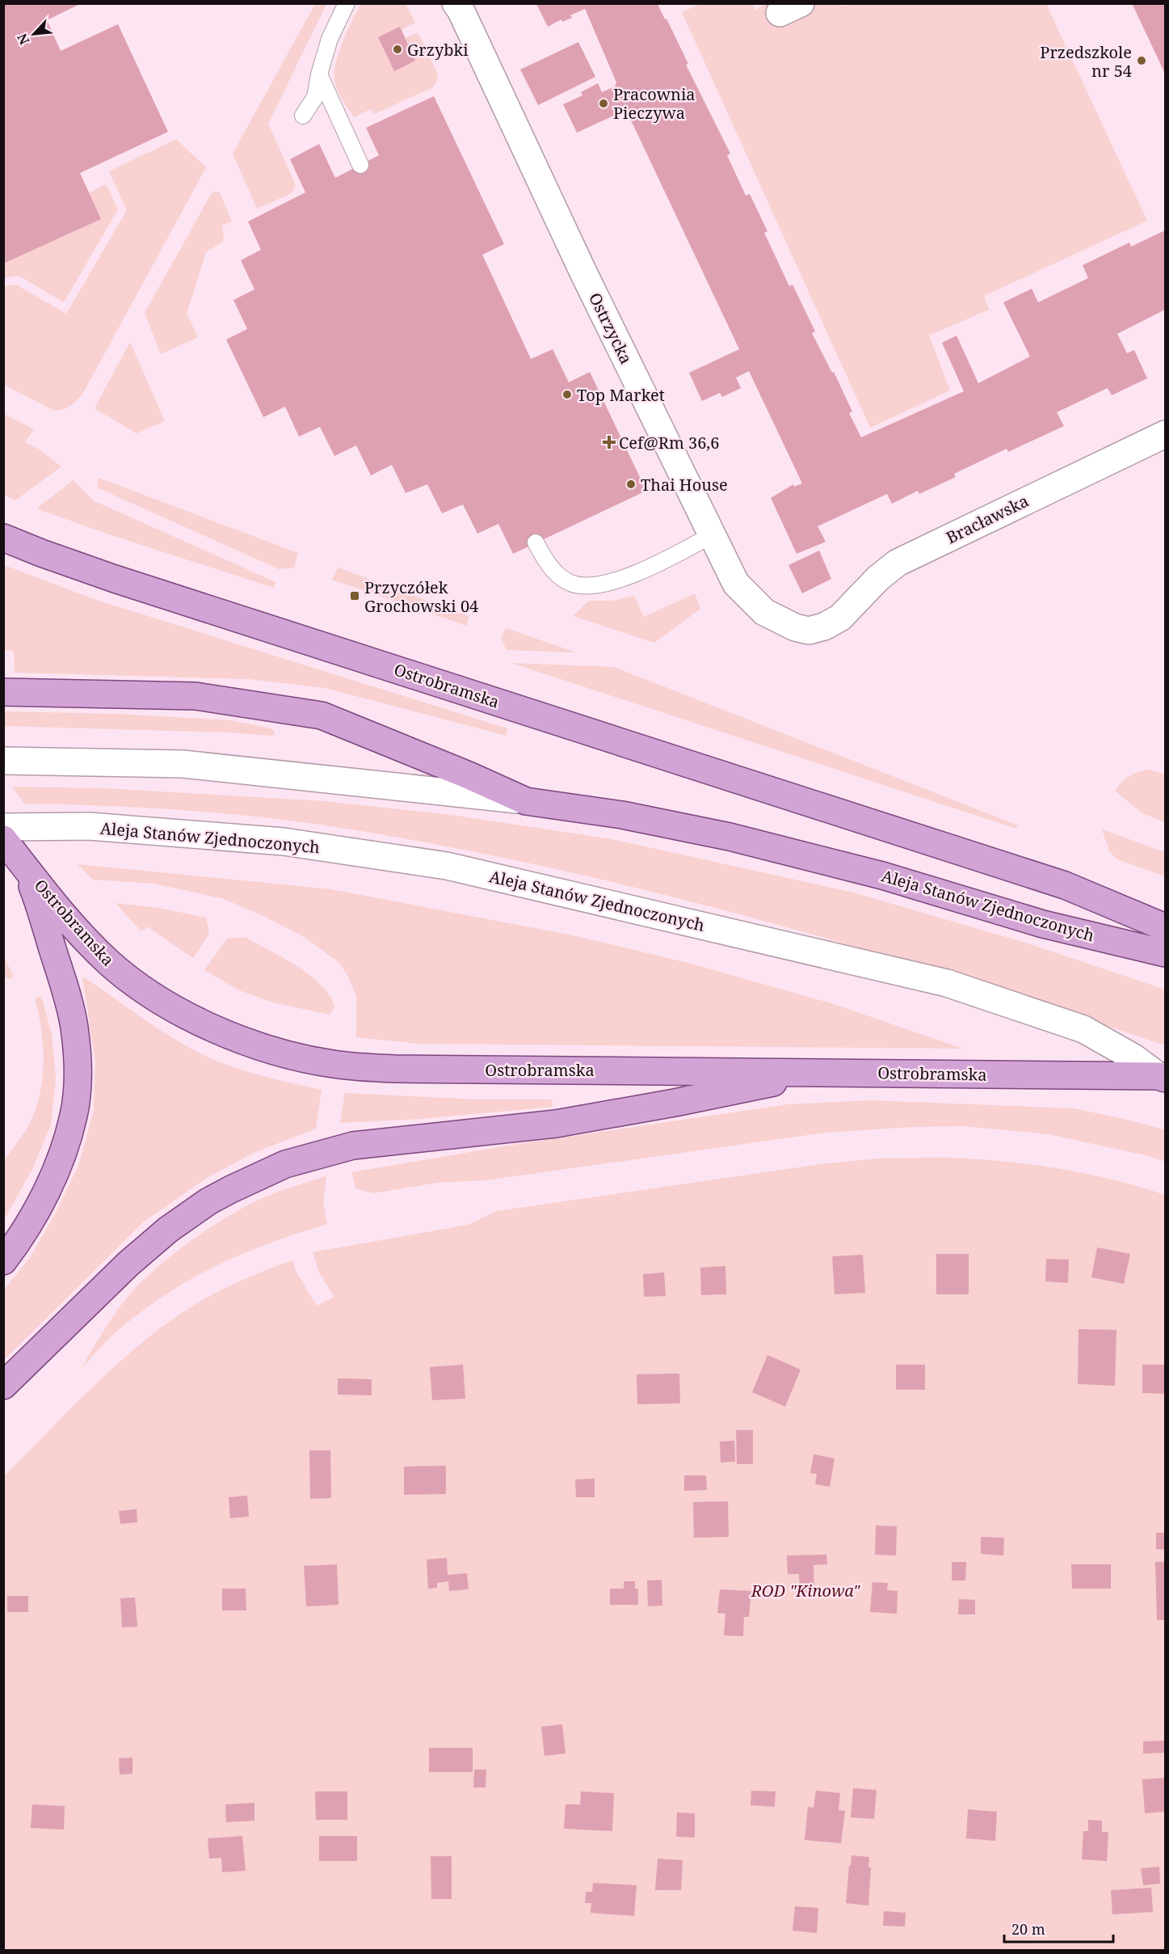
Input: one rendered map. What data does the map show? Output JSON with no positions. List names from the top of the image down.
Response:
{
  "streets": {
    "main road": [
      "Ostrzycka",
      "Bracławska",
      "Ostrobramska",
      "Aleja Stanów Zjednoczonych"
    ]
  },
  "crossings": [
    ["Ostrzycka", "Bracławska"],
    ["Ostrobramska", "Aleja Stanów Zjednoczonych"]
  ],
  "parks": ["ROD \"Kinowa\""],
  "places": {
    "other": [
      "Grzybki",
      "Przedszkole nr 54",
      "Pracownia Pieczywa",
      "Top Market",
      "Thai House"
    ],
    "health": ["Cef@Rm 36,6"],
    "transit": ["Przyczółek Grochowski 04"]
  },
  "scale_bar": "20 m",
  "north": "bottom left"
}
